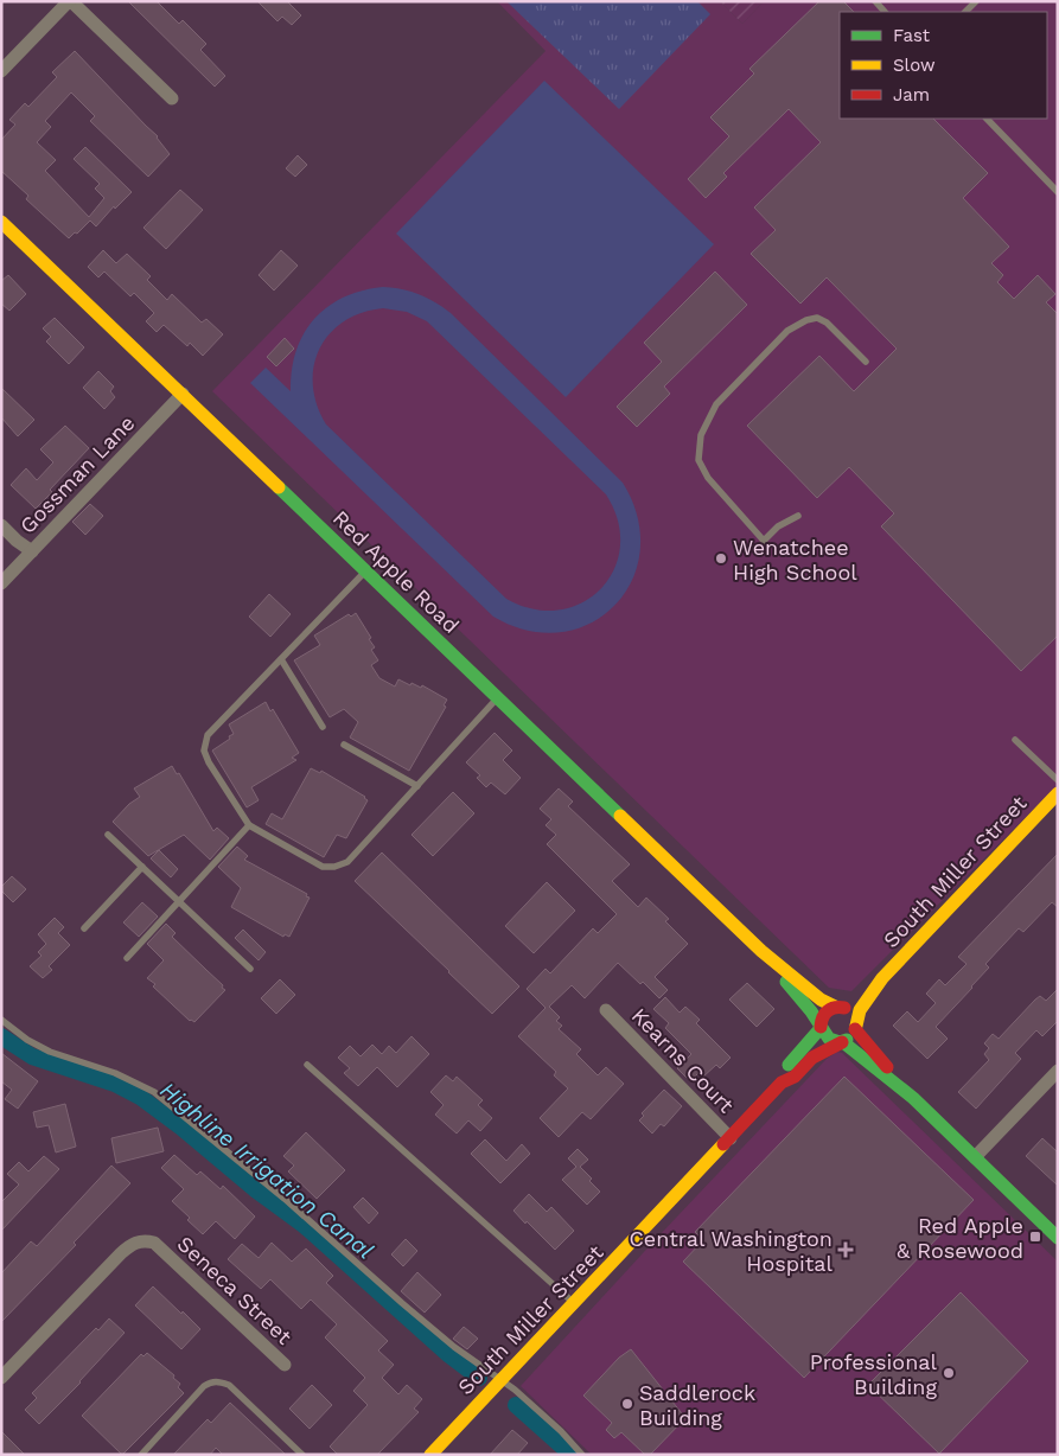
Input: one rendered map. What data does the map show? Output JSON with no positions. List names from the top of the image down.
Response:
{
  "streets": {
    "street": [
      "Gossman Lane",
      "Red Apple Road",
      "South Miller Street",
      "Kearns Court",
      "Seneca Street"
    ]
  },
  "crossings": [
    ["Gossman Lane", "Red Apple Road"],
    ["Red Apple Road", "South Miller Street"],
    ["South Miller Street", "Kearns Court"]
  ],
  "water": ["Highline Irrigation Canal"],
  "places": {
    "other": ["Wenatchee High School", "Professional Building", "Saddlerock Building"],
    "transit": ["Red Apple & Rosewood"],
    "health": ["Central Washington Hospital"]
  },
  "legend": ["Fast", "Slow", "Jam"]
}
